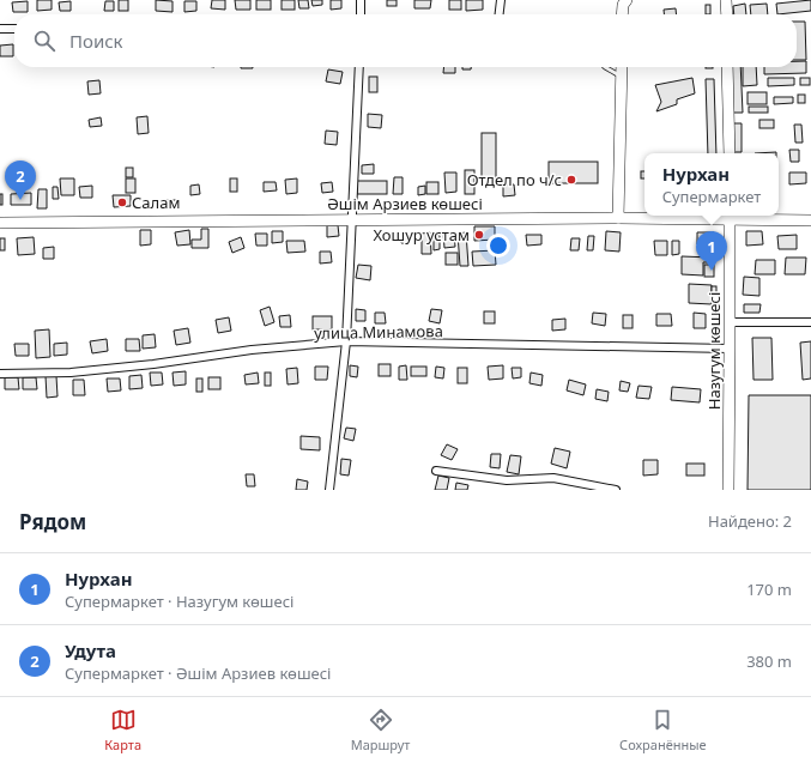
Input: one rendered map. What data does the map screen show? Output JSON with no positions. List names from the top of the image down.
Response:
{
  "streets": {
    "main road": ["Әшім Арзиев көшесі", "Назугум көшесі"],
    "street": ["улица Минамова"]
  },
  "crossings": [
    ["Әшім Арзиев көшесі", "Назугум көшесі"],
    ["улица Минамова", "Назугум көшесі"]
  ],
  "places": ["Отдел по ч/с", "Салам", "Хошур устам"],
  "page": {
    "search": "Поиск",
    "popup": ["Нурхан", "Супермаркет"],
    "pins": ["2", "1"],
    "heading": ["Рядом", "Найдено: 2"],
    "list": [
      {
        "mark": "1",
        "name": "Нурхан",
        "note": "Супермаркет · Назугум көшесі",
        "value": "170 m"
      },
      {
        "mark": "2",
        "name": "Удута",
        "note": "Супермаркет · Әшім Арзиев көшесі",
        "value": "380 m"
      }
    ],
    "nav": ["Карта", "Маршрут", "Сохранённые"]
  }
}
